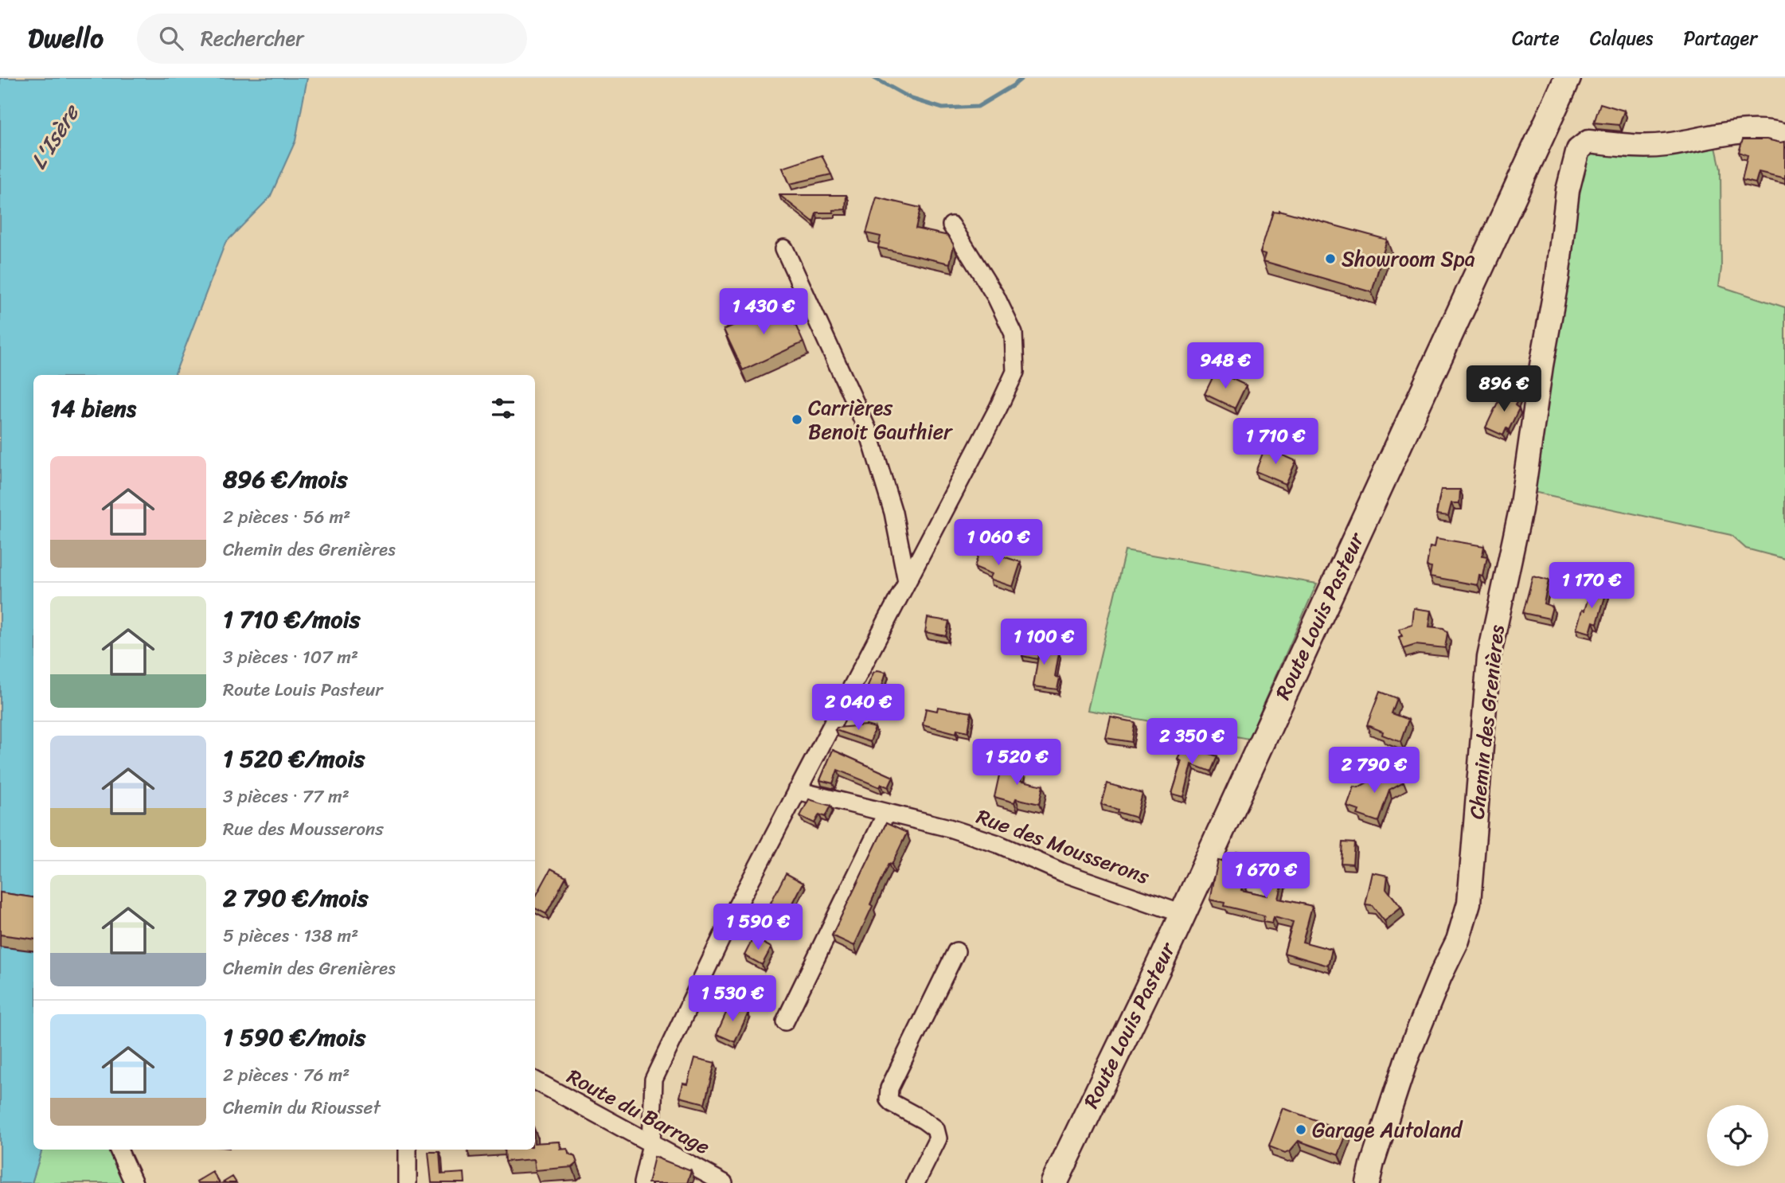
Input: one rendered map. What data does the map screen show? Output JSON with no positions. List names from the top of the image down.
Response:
{
  "streets": {
    "main road": ["Route Louis Pasteur"],
    "street": ["Chemin des Grenières", "Rue des Mousserons", "Route du Barrage"]
  },
  "crossings": [
    ["Route Louis Pasteur", "Rue des Mousserons"]
  ],
  "water": ["L'Isère"],
  "places": ["Showroom Spa", "Carrières Benoit Gauthier", "Garage Autoland"],
  "page": {
    "header": "Dwello",
    "search": "Rechercher",
    "nav": ["Carte", "Calques", "Partager"],
    "price": [
      "1 430 €",
      "948 €",
      "896 €",
      "1 710 €",
      "1 060 €",
      "1 170 €",
      "1 100 €",
      "2 040 €",
      "2 350 €",
      "1 520 €",
      "2 790 €",
      "1 670 €",
      "1 590 €",
      "1 530 €"
    ],
    "heading": "14 biens",
    "list": [
      {
        "name": "896 €/mois",
        "note": "2 pièces · 56 m² · Chemin des Grenières"
      },
      {
        "name": "1 710 €/mois",
        "note": "3 pièces · 107 m² · Route Louis Pasteur"
      },
      {
        "name": "1 520 €/mois",
        "note": "3 pièces · 77 m² · Rue des Mousserons"
      },
      {
        "name": "2 790 €/mois",
        "note": "5 pièces · 138 m² · Chemin des Grenières"
      },
      {
        "name": "1 590 €/mois",
        "note": "2 pièces · 76 m² · Chemin du Riousset"
      }
    ]
  }
}
